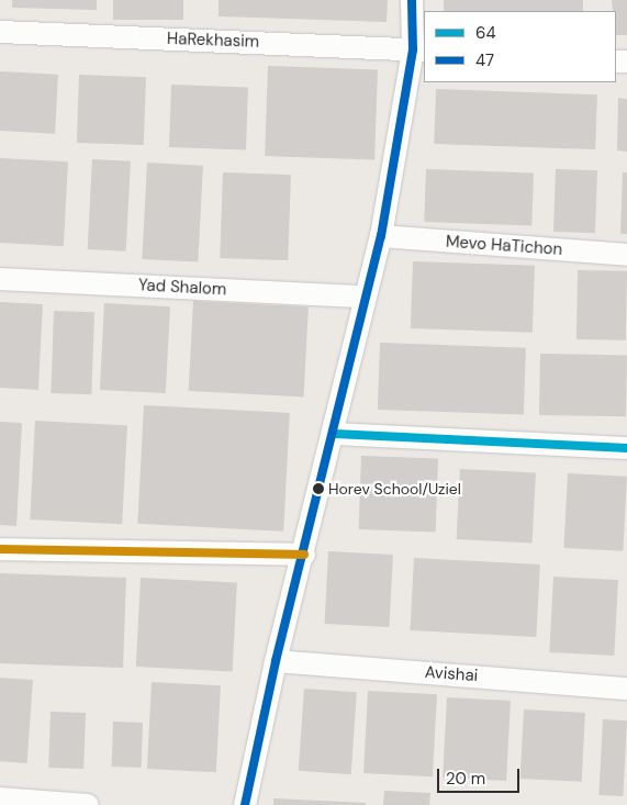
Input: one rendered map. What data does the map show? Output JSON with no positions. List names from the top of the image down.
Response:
{
  "streets": {
    "street": [
      "HaRekhasim",
      "Mevo HaTichon",
      "Yad Shalom",
      "Avishai"
    ]
  },
  "places": ["Horev School/Uziel"],
  "lines": ["transit line 47", "transit line 64"],
  "legend": ["64", "47"],
  "scale_bar": "20 m"
}
